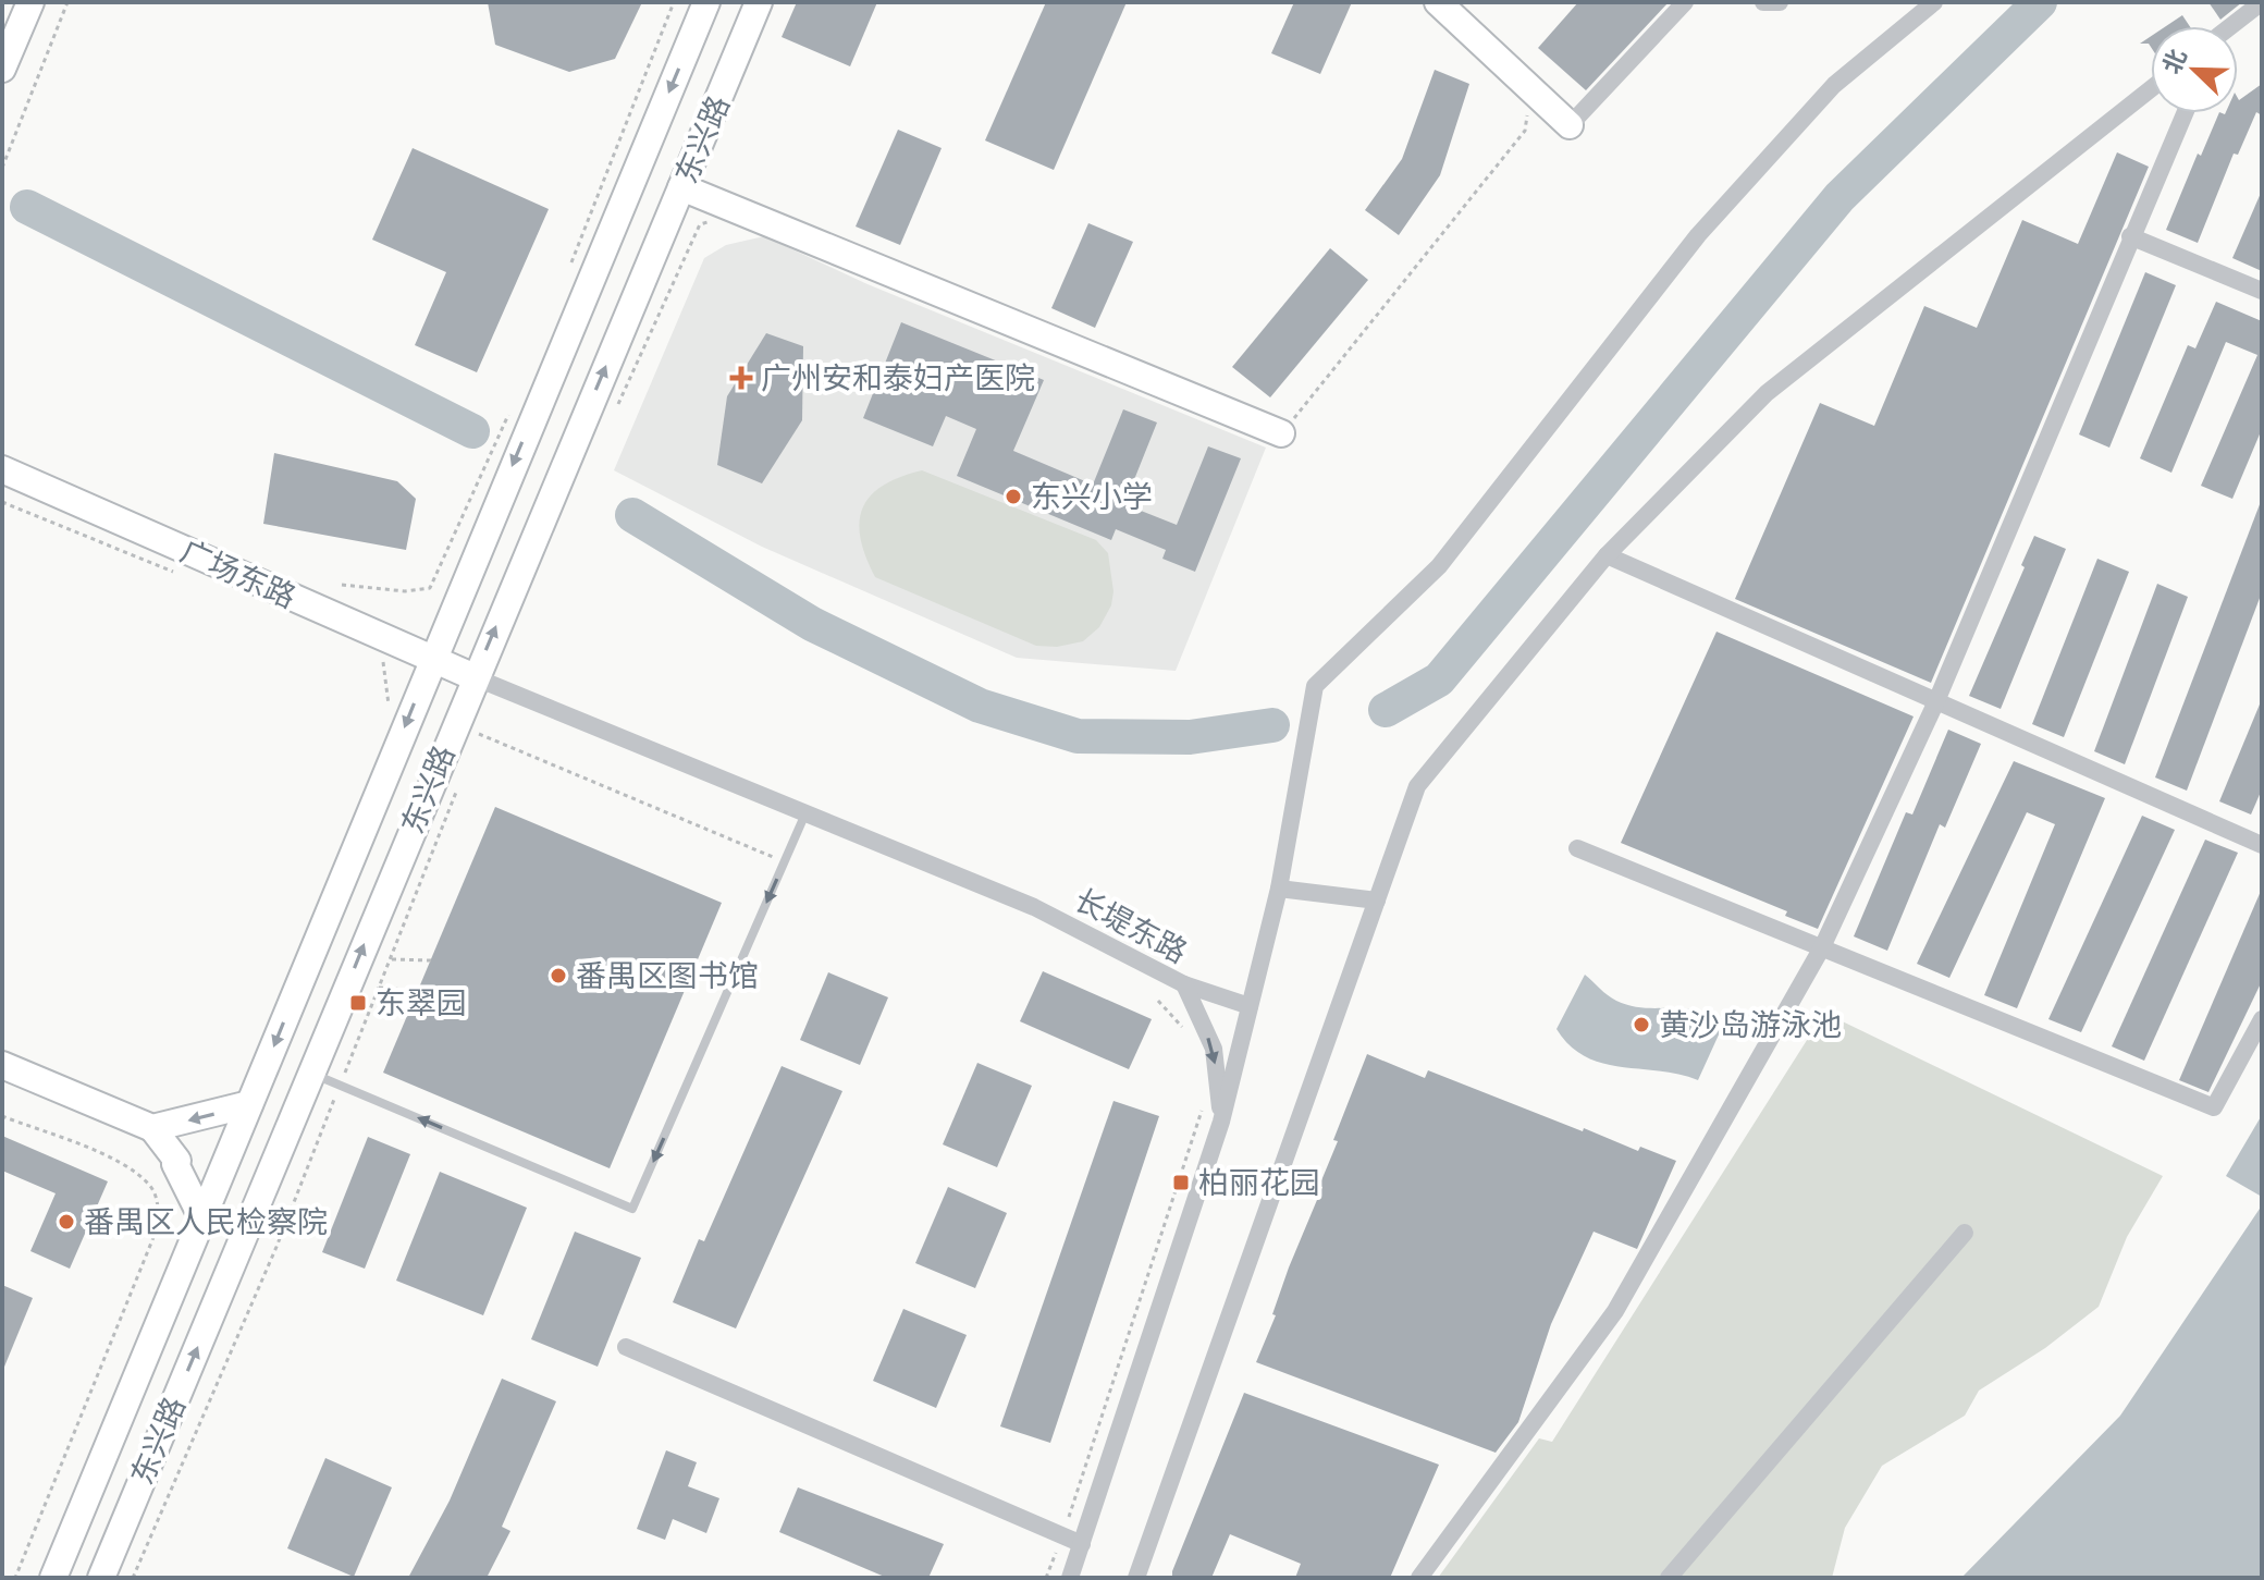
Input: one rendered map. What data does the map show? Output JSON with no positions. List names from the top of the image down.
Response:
{
  "streets": {
    "main road": ["东兴路", "广场东路"],
    "street": ["长堤东路"]
  },
  "crossings": [
    ["东兴路", "广场东路"],
    ["东兴路", "长堤东路"],
    ["广场东路", "长堤东路"]
  ],
  "places": {
    "health": ["广州安和泰妇产医院"],
    "other": [
      "东兴小学",
      "番禺区图书馆",
      "黄沙岛游泳池",
      "番禺区人民检察院"
    ],
    "transit": ["东翠园", "柏丽花园"]
  },
  "north": "top left"
}
